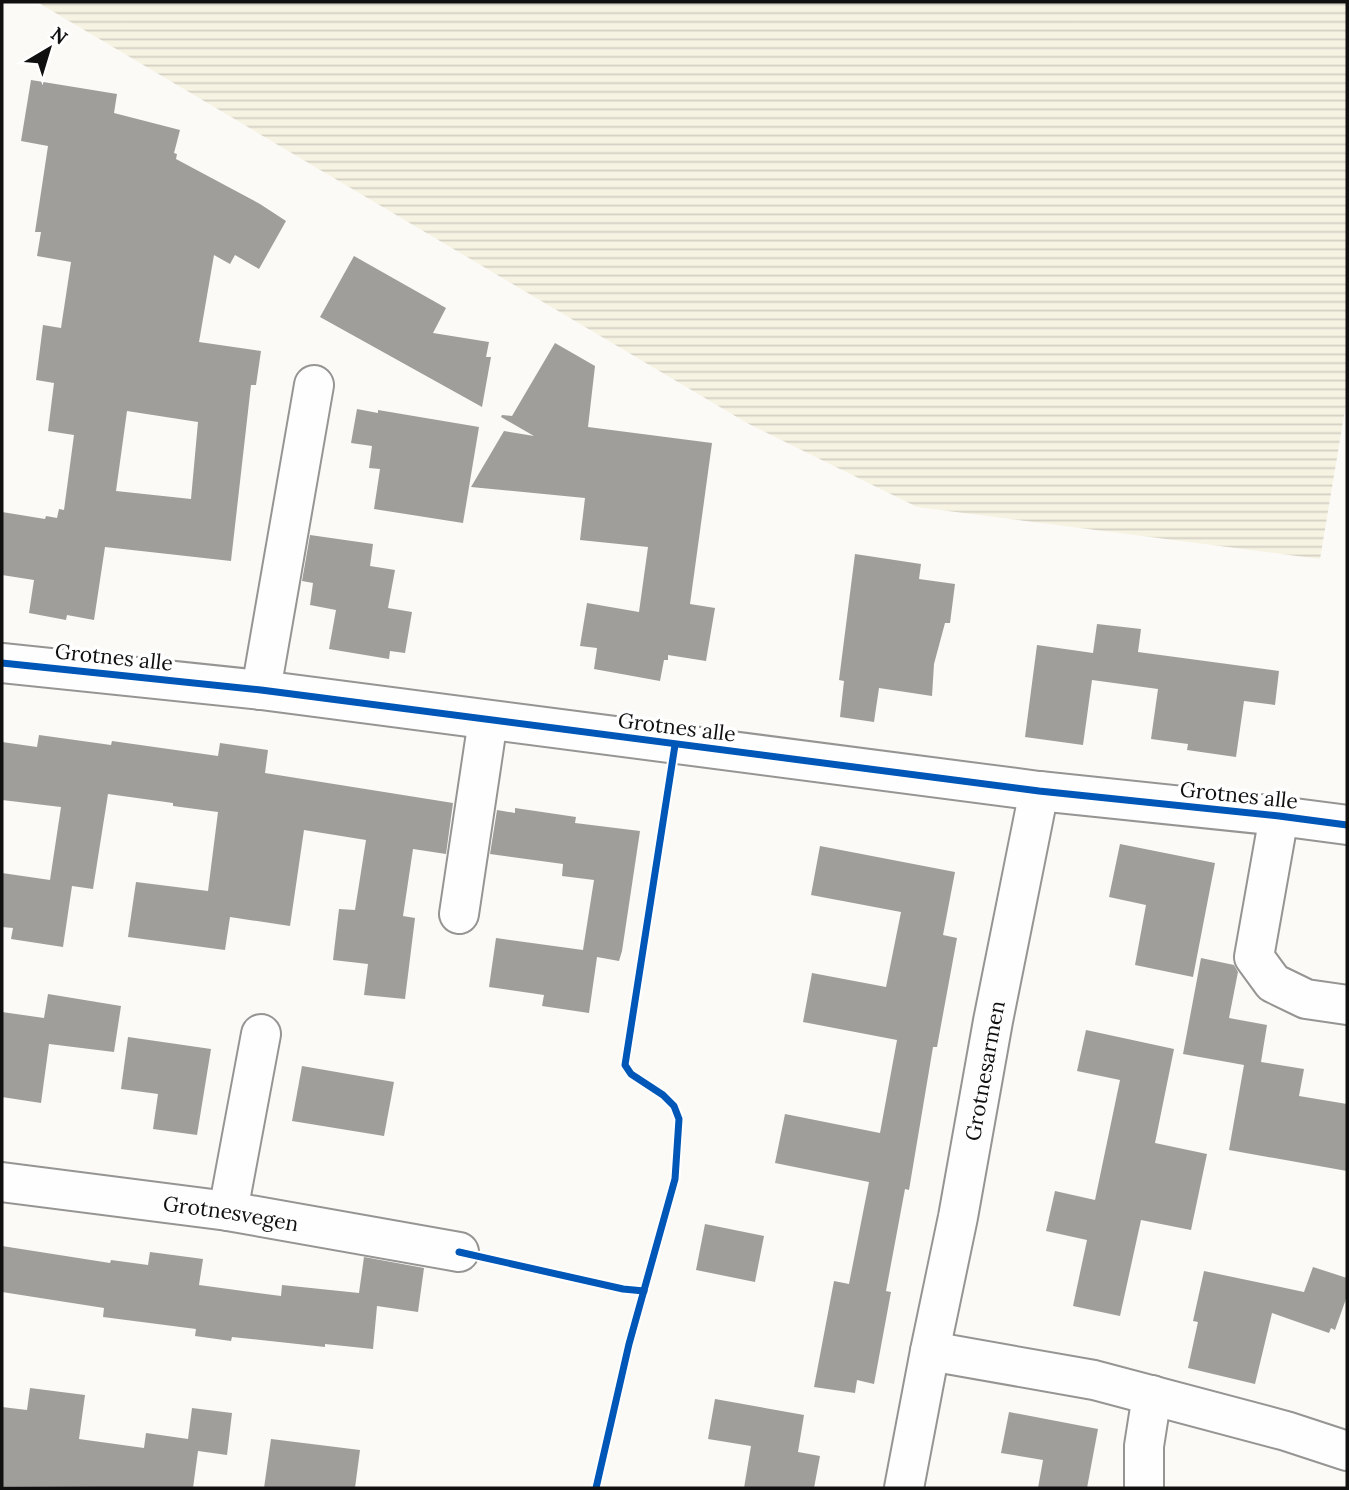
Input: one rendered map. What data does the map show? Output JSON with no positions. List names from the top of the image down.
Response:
{
  "streets": {
    "street": ["Grotnes alle", "Grotnesarmen", "Grotnesvegen"]
  },
  "crossings": [
    ["Grotnes alle", "Grotnesarmen"]
  ],
  "north": "top right"
}
